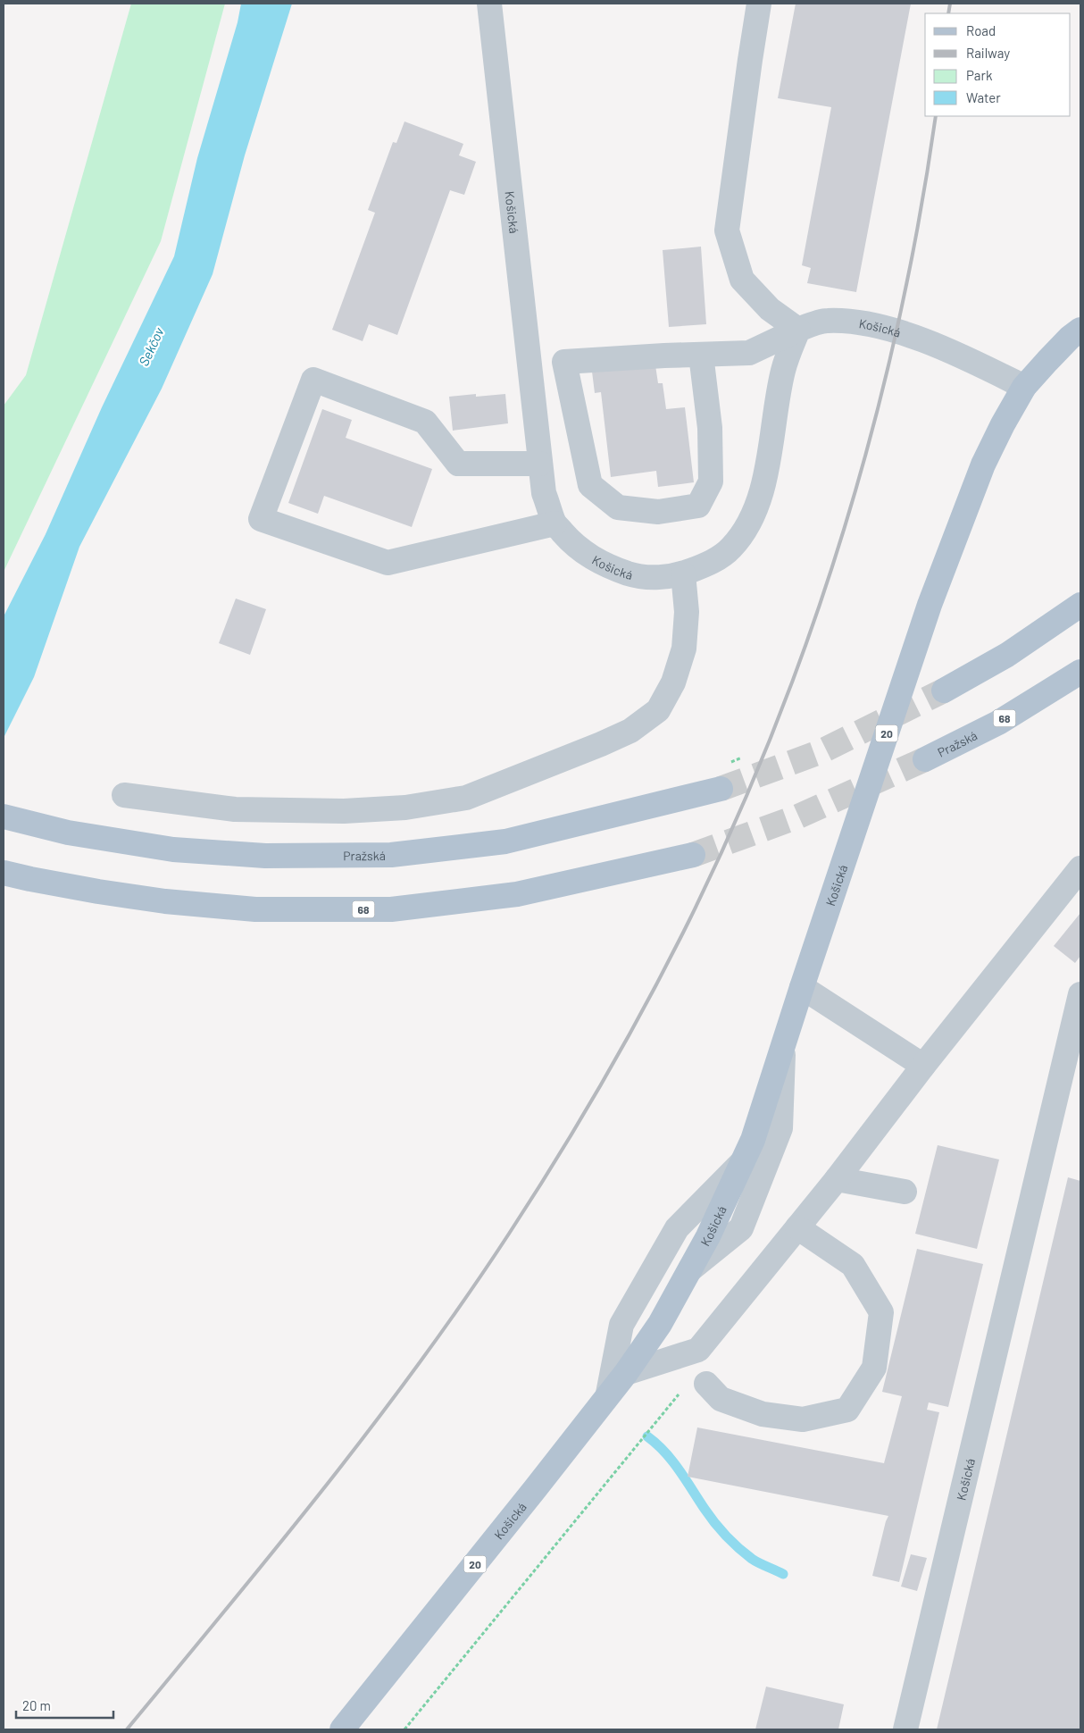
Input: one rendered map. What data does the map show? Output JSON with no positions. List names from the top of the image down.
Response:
{
  "streets": {
    "main road": [
      "Košická",
      "68",
      "20",
      "Pražská"
    ]
  },
  "water": ["Sekčov"],
  "legend": [
    "Road",
    "Railway",
    "Park",
    "Water"
  ],
  "scale_bar": "20 m"
}
